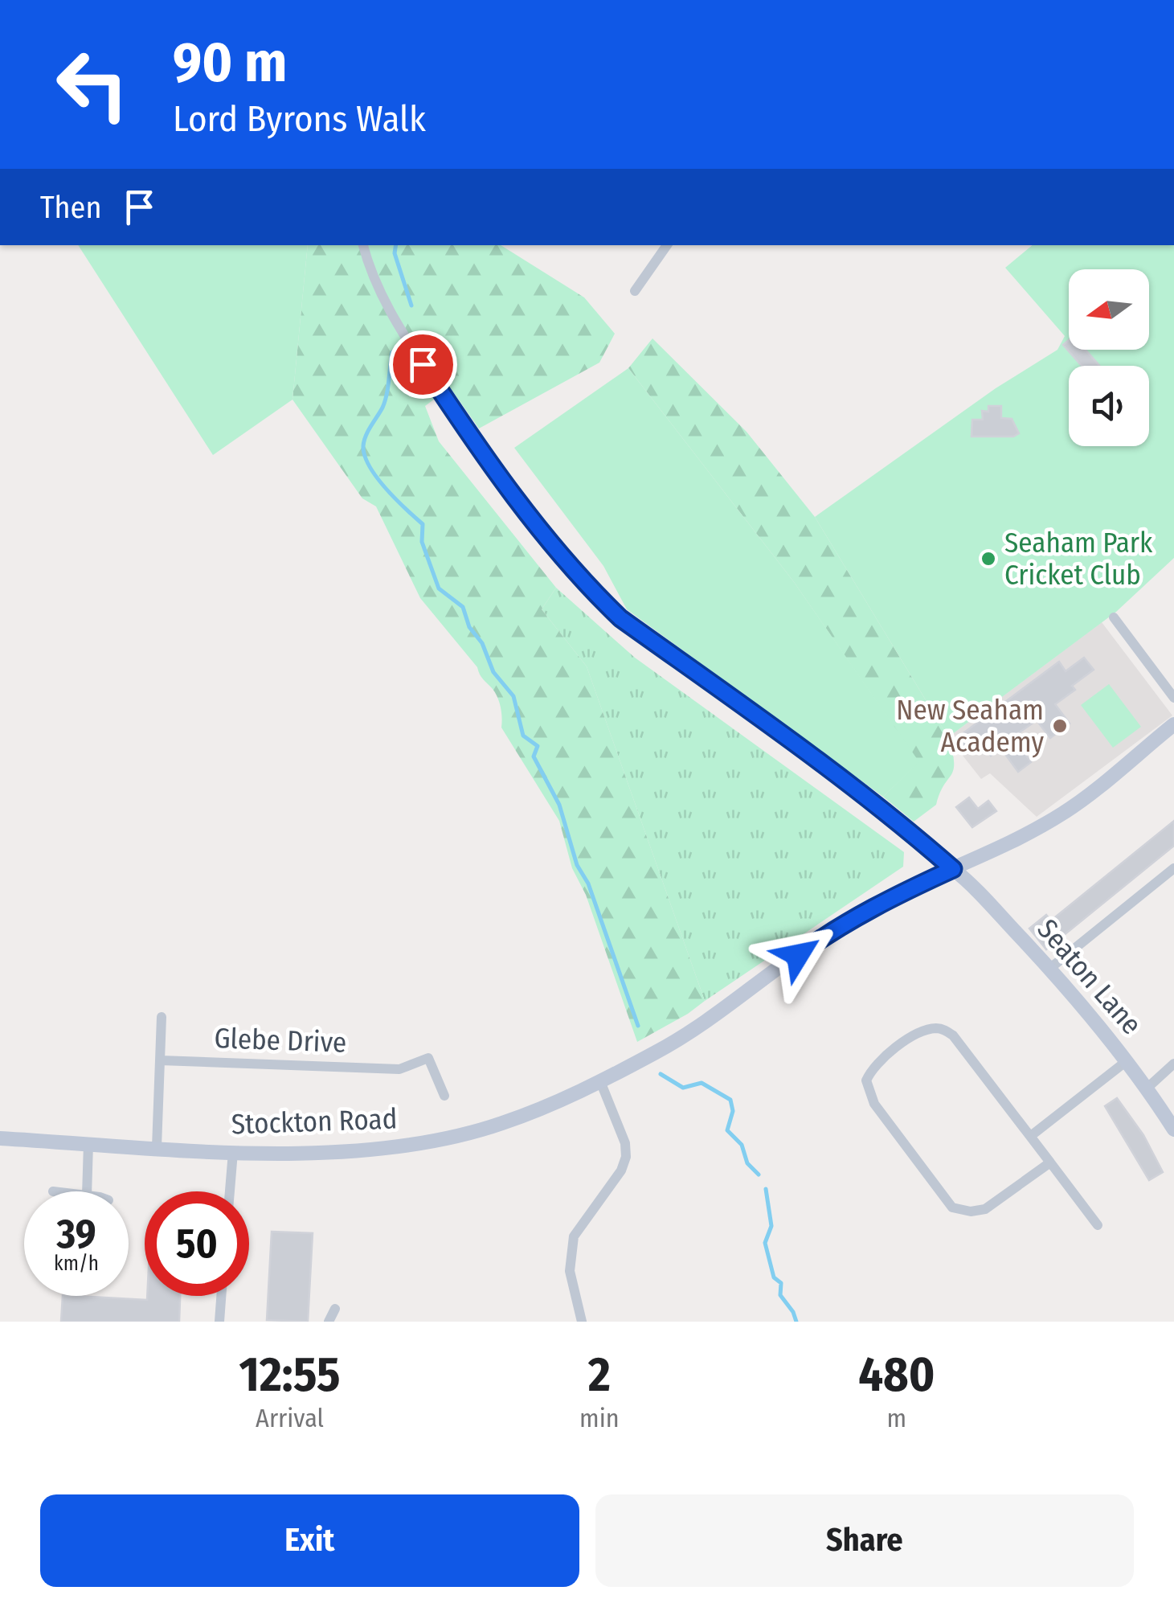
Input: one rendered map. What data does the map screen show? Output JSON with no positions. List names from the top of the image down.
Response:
{
  "streets": {
    "main road": ["Seaton Lane", "Stockton Road"],
    "street": ["Glebe Drive"]
  },
  "crossings": [
    ["Seaton Lane", "Stockton Road"]
  ],
  "places": ["Seaham Park Cricket Club", "New Seaham Academy"],
  "north": "left",
  "page": {
    "turn": ["90 m", "Lord Byrons Walk"],
    "then": "Then",
    "speed": "39 km/h",
    "limit": "50",
    "eta": [
      "12:55",
      "Arrival",
      "2",
      "min",
      "480",
      "m"
    ],
    "buttons": ["Exit", "Share"]
  }
}
